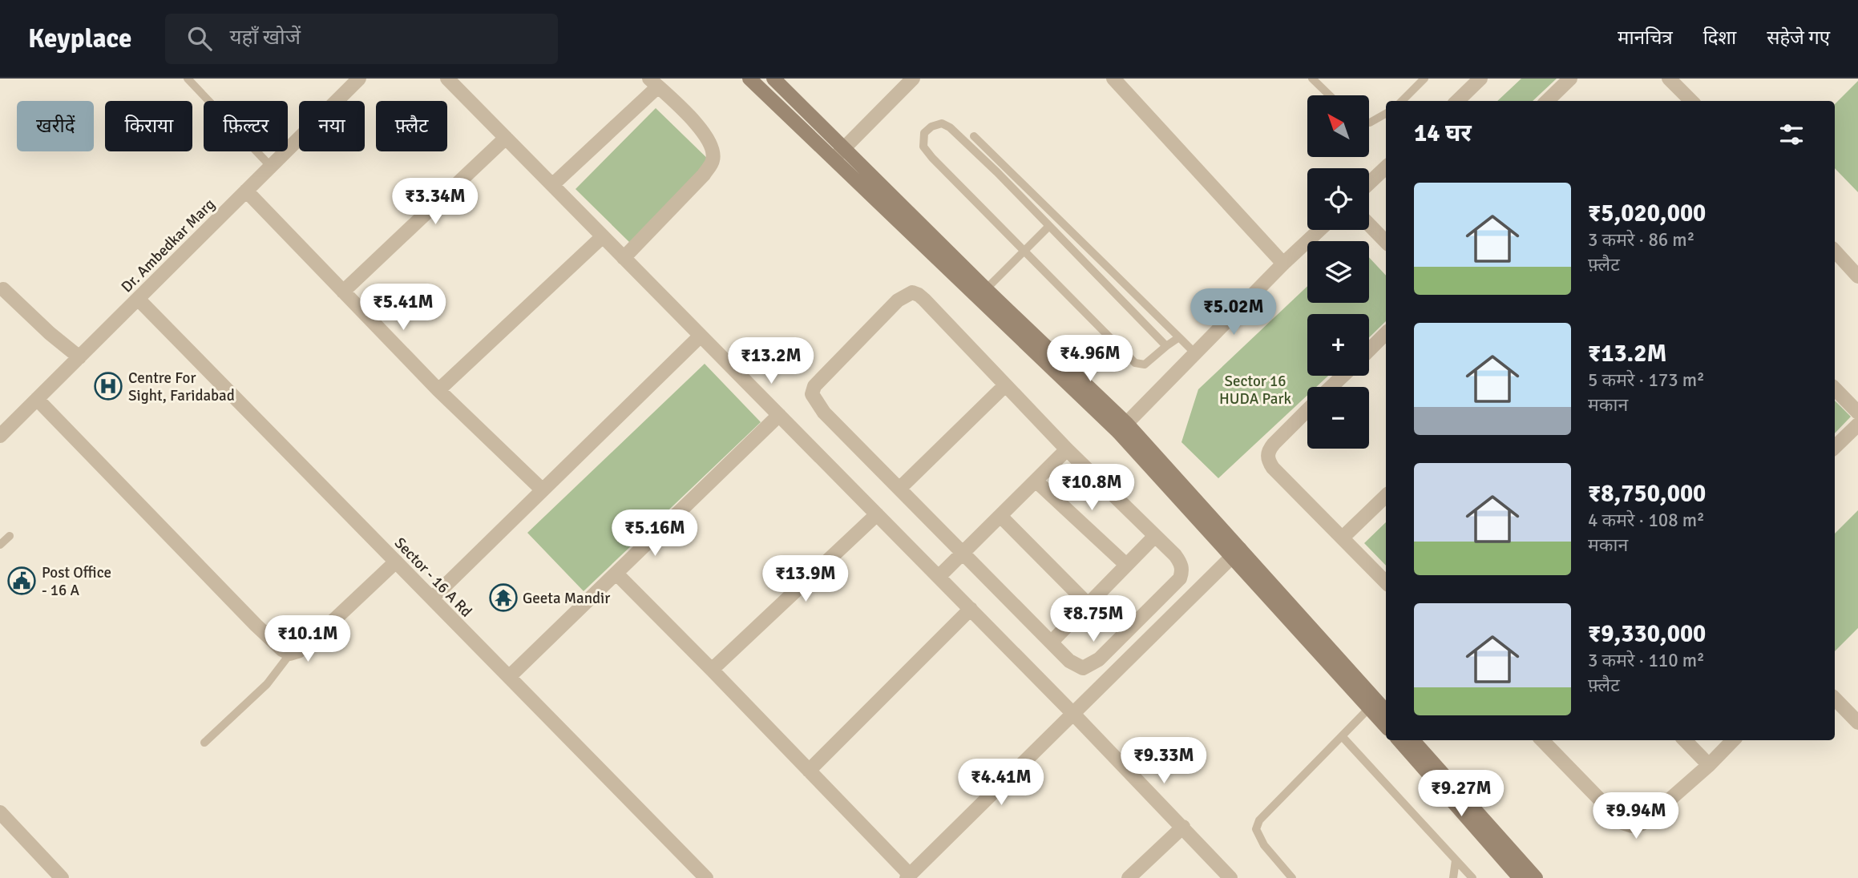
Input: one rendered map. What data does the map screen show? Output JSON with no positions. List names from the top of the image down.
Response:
{
  "streets": {
    "street": ["Dr. Ambedkar Marg", "Sector - 16 A Rd"]
  },
  "crossings": [
    ["Dr. Ambedkar Marg", "Sector - 16 A Rd"]
  ],
  "parks": ["Sector 16 HUDA Park"],
  "places": {
    "hospital": ["Centre For Sight, Faridabad"],
    "public building": ["Post Office - 16 A"],
    "temple": ["Geeta Mandir"]
  },
  "north": "top left",
  "page": {
    "header": "Keyplace",
    "search": "यहाँ खोजें",
    "nav": ["मानचित्र", "दिशा", "सहेजे गए"],
    "map_buttons": ["+", "−"],
    "chip": [
      "खरीदें",
      "किराया",
      "फ़िल्टर",
      "नया",
      "फ़्लैट"
    ],
    "heading": "14 घर",
    "list": [
      {
        "name": "₹5,020,000",
        "note": "3 कमरे · 86 m² · फ़्लैट"
      },
      {
        "name": "₹13.2M",
        "note": "5 कमरे · 173 m² · मकान"
      },
      {
        "name": "₹8,750,000",
        "note": "4 कमरे · 108 m² · मकान"
      },
      {
        "name": "₹9,330,000",
        "note": "3 कमरे · 110 m² · फ़्लैट"
      }
    ],
    "price": [
      "₹3.34M",
      "₹5.41M",
      "₹5.02M",
      "₹4.96M",
      "₹13.2M",
      "₹10.8M",
      "₹5.16M",
      "₹13.9M",
      "₹8.75M",
      "₹10.1M",
      "₹9.33M",
      "₹4.41M",
      "₹9.27M",
      "₹9.94M"
    ]
  }
}
